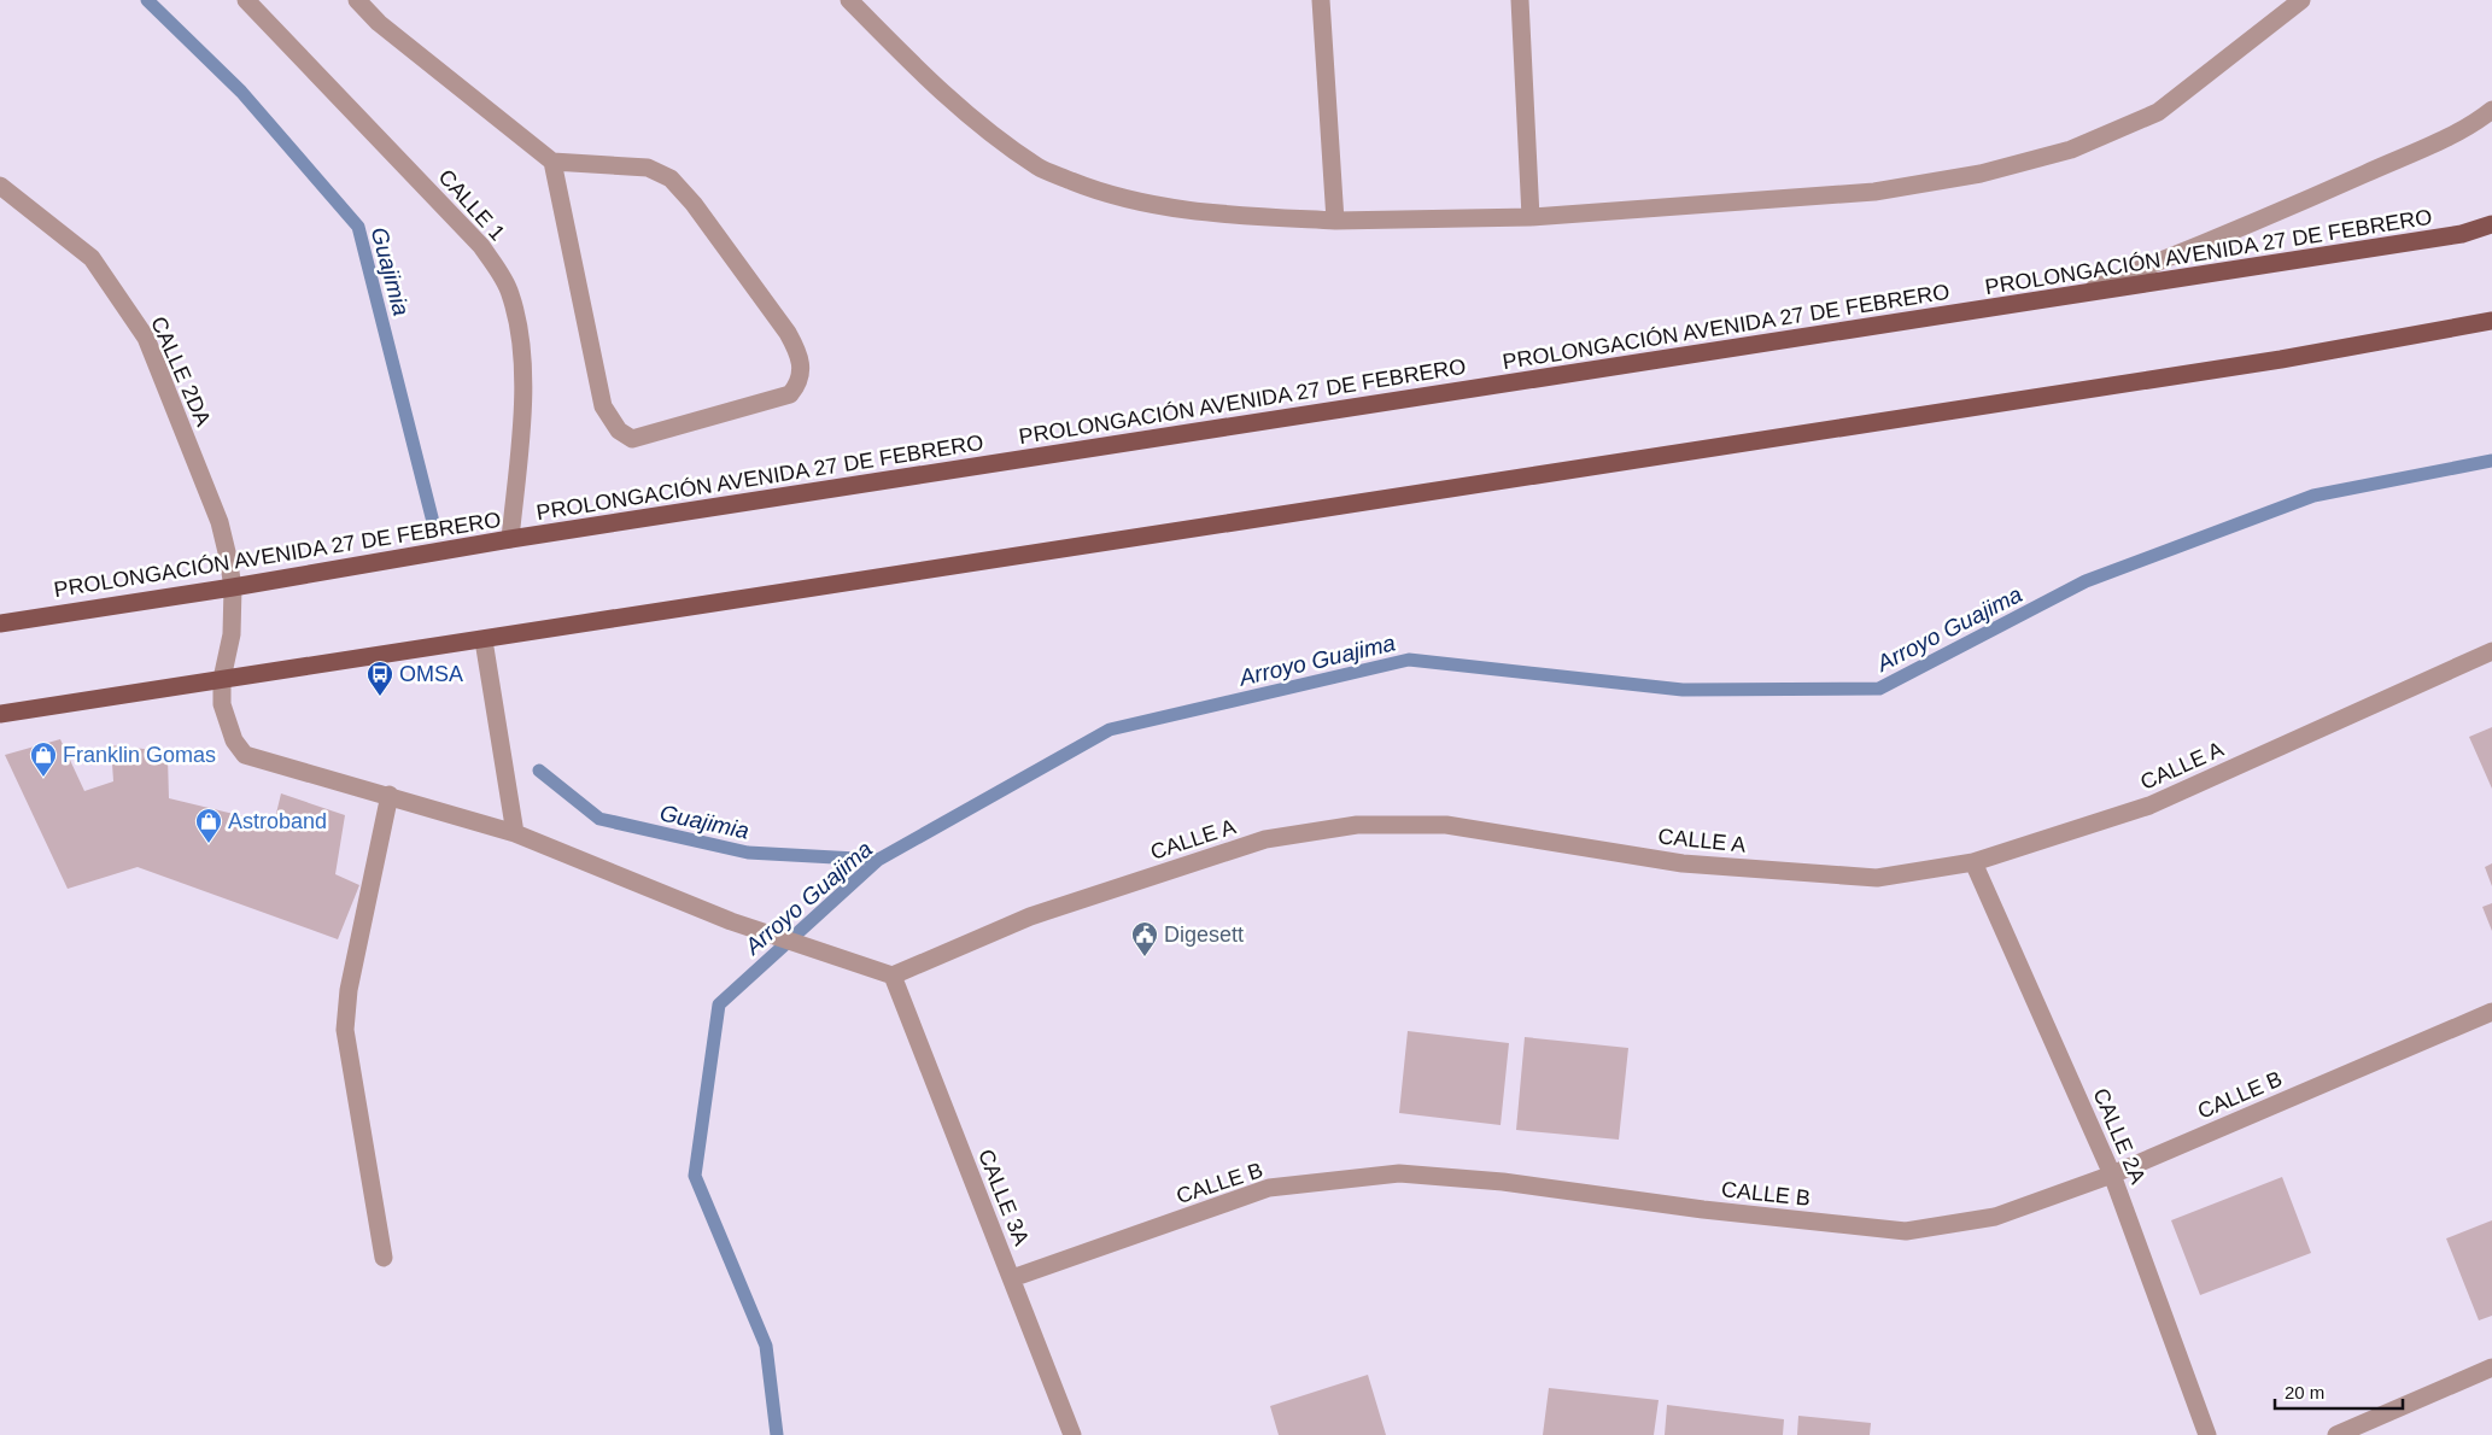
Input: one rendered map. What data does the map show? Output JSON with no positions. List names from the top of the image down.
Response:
{
  "streets": {
    "main road": ["PROLONGACIÓN AVENIDA 27 DE FEBRERO"],
    "street": [
      "CALLE 1",
      "CALLE 2DA",
      "CALLE A",
      "CALLE B",
      "CALLE 2A",
      "CALLE 3A"
    ]
  },
  "crossings": [
    ["CALLE 1", "PROLONGACIÓN AVENIDA 27 DE FEBRERO"],
    ["PROLONGACIÓN AVENIDA 27 DE FEBRERO", "CALLE 2DA"],
    ["CALLE A", "CALLE 2A"],
    ["CALLE A", "CALLE 3A"],
    ["CALLE B", "CALLE 2A"],
    ["CALLE B", "CALLE 3A"]
  ],
  "water": ["Guajimia", "Arroyo Guajima"],
  "places": {
    "bus stop": ["OMSA"],
    "shop": ["Franklin Gomas", "Astroband"],
    "public building": ["Digesett"]
  },
  "scale_bar": "20 m"
}
